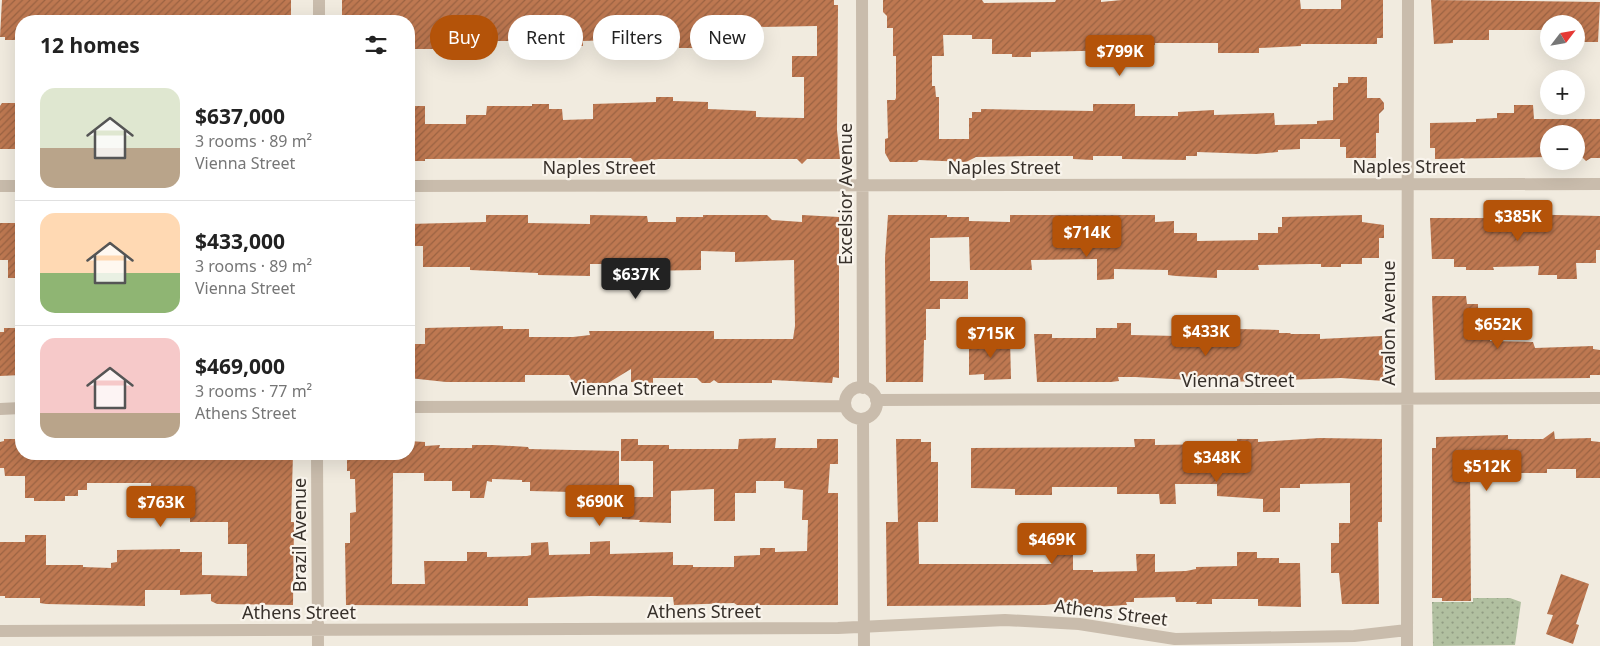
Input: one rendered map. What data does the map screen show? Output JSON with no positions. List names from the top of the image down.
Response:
{
  "streets": {
    "street": [
      "Naples Street",
      "Excelsior Avenue",
      "Avalon Avenue",
      "Vienna Street",
      "Brazil Avenue",
      "Athens Street"
    ]
  },
  "crossings": [
    ["Naples Street", "Excelsior Avenue"],
    ["Naples Street", "Avalon Avenue"],
    ["Excelsior Avenue", "Vienna Street"],
    ["Avalon Avenue", "Vienna Street"],
    ["Avalon Avenue", "Athens Street"],
    ["Brazil Avenue", "Athens Street"]
  ],
  "north": "top right",
  "page": {
    "map_buttons": ["+", "−"],
    "chip": [
      "Buy",
      "Rent",
      "Filters",
      "New"
    ],
    "heading": "12 homes",
    "price": [
      "$799K",
      "$385K",
      "$714K",
      "$637K",
      "$652K",
      "$433K",
      "$715K",
      "$348K",
      "$512K",
      "$690K",
      "$763K",
      "$469K"
    ],
    "list": [
      {
        "name": "$637,000",
        "note": "3 rooms · 89 m² · Vienna Street"
      },
      {
        "name": "$433,000",
        "note": "3 rooms · 89 m² · Vienna Street"
      },
      {
        "name": "$469,000",
        "note": "3 rooms · 77 m² · Athens Street"
      }
    ]
  }
}
